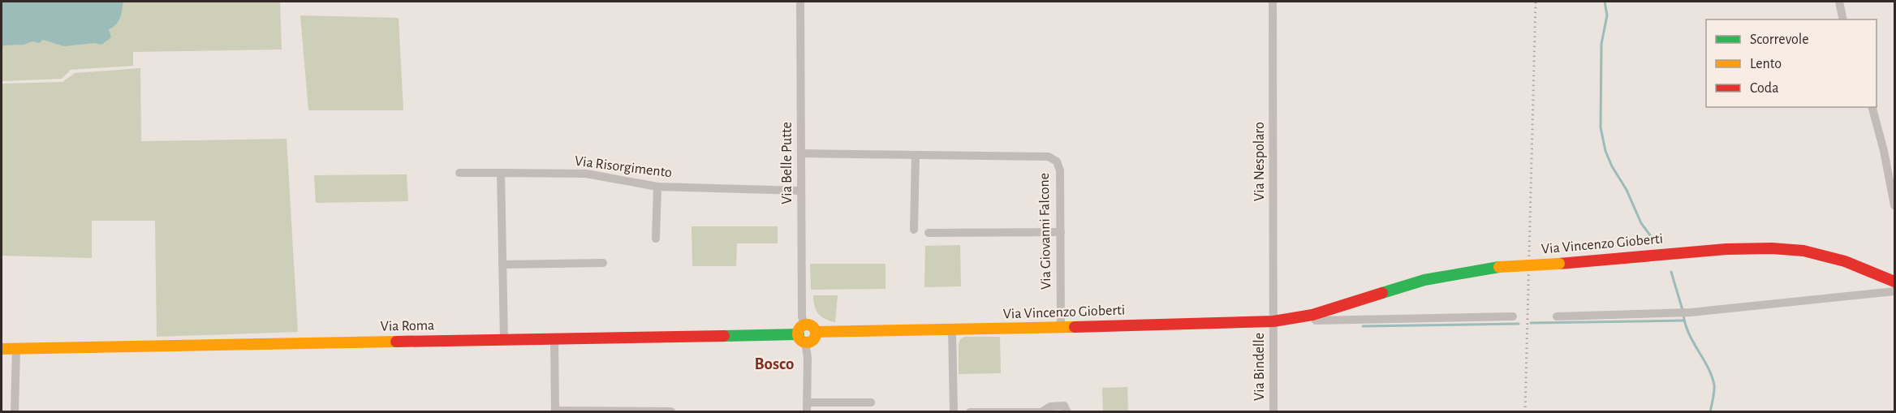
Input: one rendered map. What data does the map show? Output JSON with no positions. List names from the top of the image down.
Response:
{
  "streets": {
    "street": [
      "Via Nespolaro",
      "Via Belle Putte",
      "Via Risorgimento",
      "Via Giovanni Falcone",
      "Via Vincenzo Gioberti",
      "Via Roma",
      "Via Bindelle"
    ]
  },
  "crossings": [
    ["Via Nespolaro", "Via Vincenzo Gioberti"],
    ["Via Nespolaro", "Via Bindelle"],
    ["Via Belle Putte", "Via Risorgimento"],
    ["Via Belle Putte", "Via Giovanni Falcone"],
    ["Via Belle Putte", "Via Vincenzo Gioberti"],
    ["Via Belle Putte", "Via Roma"],
    ["Via Giovanni Falcone", "Via Vincenzo Gioberti"],
    ["Via Vincenzo Gioberti", "Via Roma"],
    ["Via Vincenzo Gioberti", "Via Bindelle"]
  ],
  "districts": ["Bosco"],
  "legend": ["Scorrevole", "Lento", "Coda"]
}
